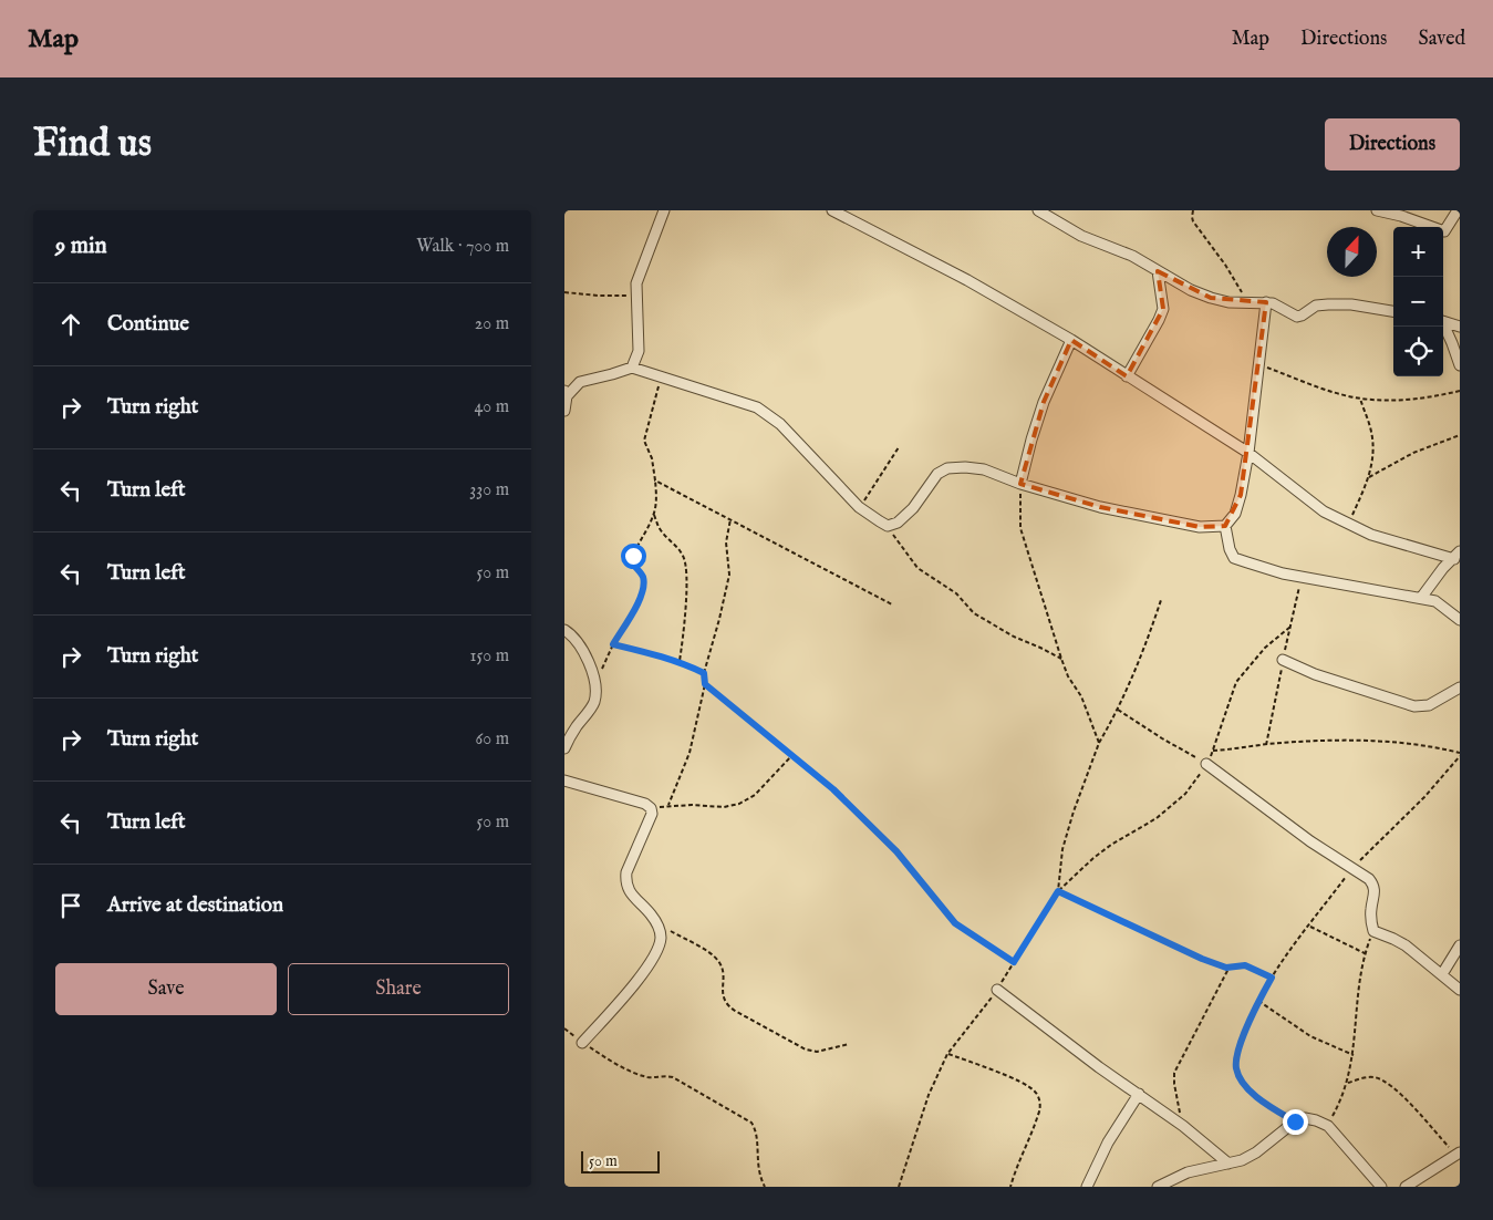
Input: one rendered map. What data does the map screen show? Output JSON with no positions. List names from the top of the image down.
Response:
{
  "scale_bar": "50 m",
  "north": "top",
  "page": {
    "header": "Map",
    "nav": ["Map", "Directions", "Saved"],
    "buttons": [
      "Directions",
      ["Save", "Share"]
    ],
    "title": "Find us",
    "heading": ["9 min", "Walk · 700 m"],
    "map_buttons": ["+", "−"],
    "list": [
      ["Continue", "20 m"],
      ["Turn right", "40 m"],
      ["Turn left", "330 m"],
      ["Turn left", "50 m"],
      ["Turn right", "150 m"],
      ["Turn right", "60 m"],
      ["Turn left", "50 m"],
      "Arrive at destination"
    ],
    "scale": "50 m"
  }
}
